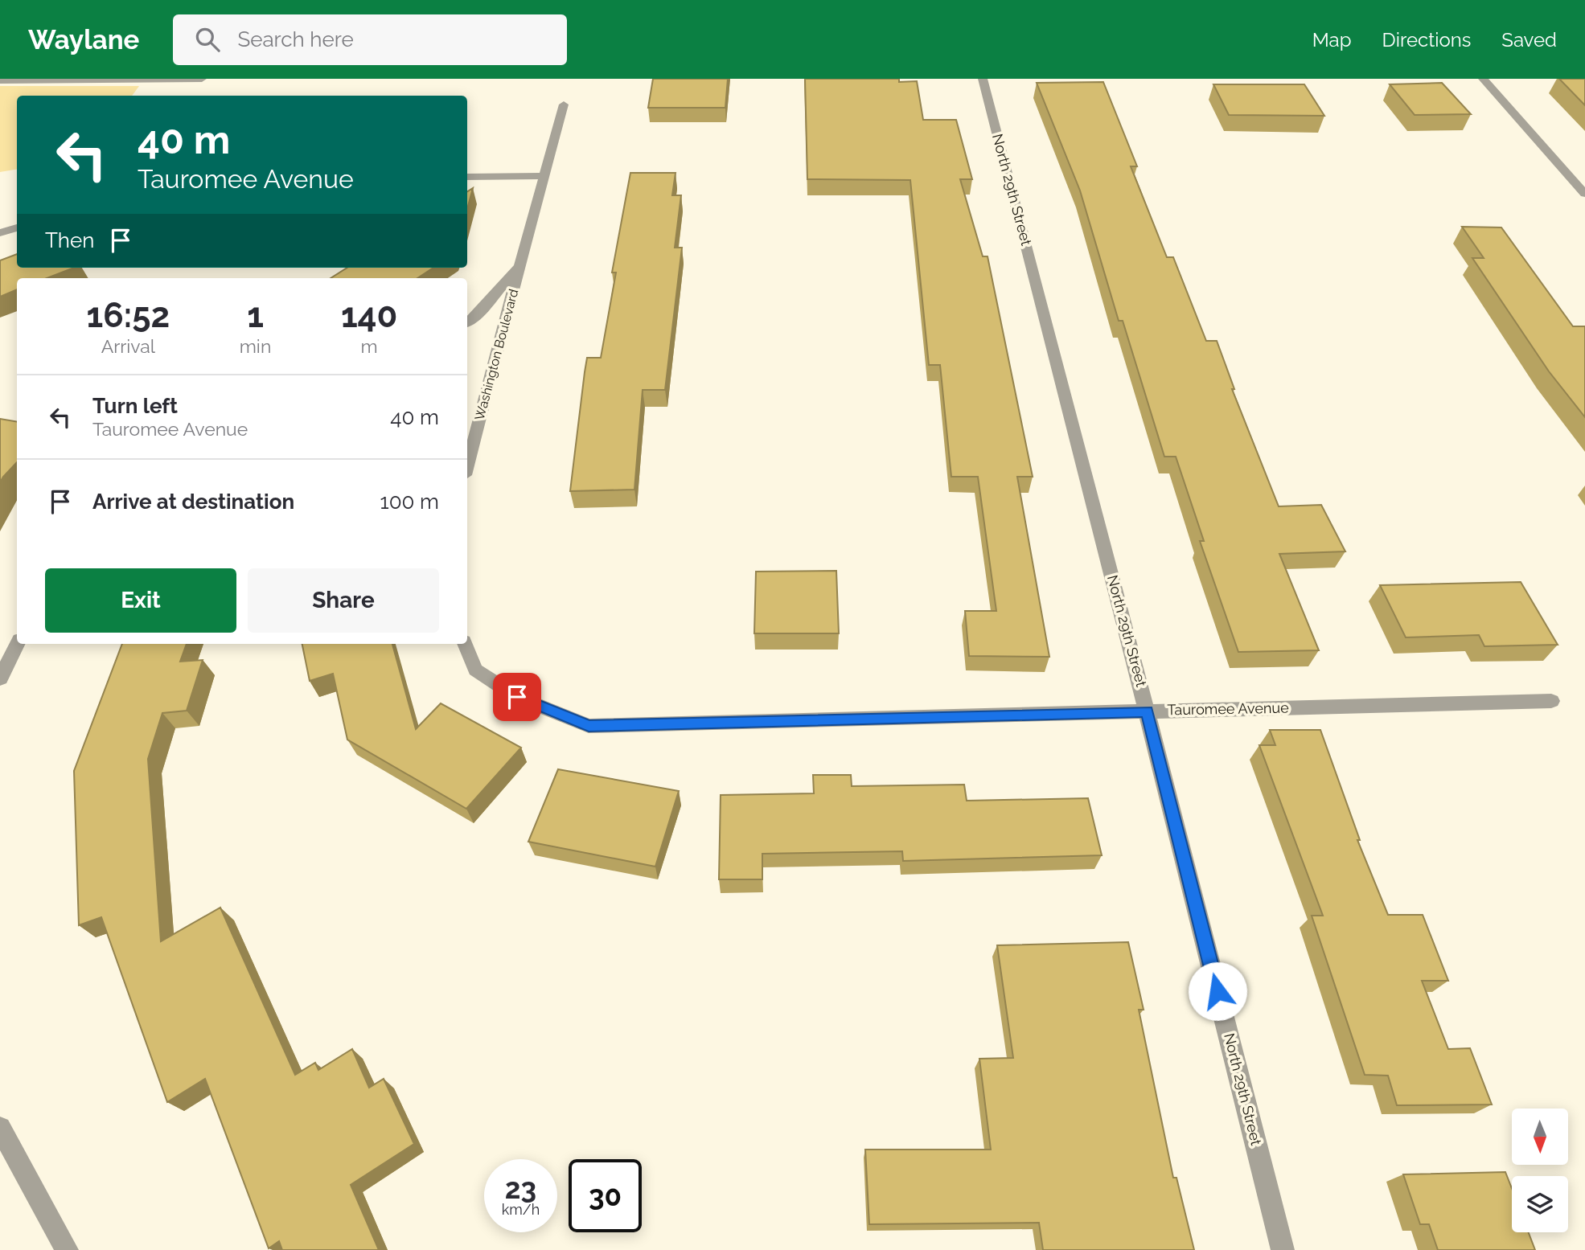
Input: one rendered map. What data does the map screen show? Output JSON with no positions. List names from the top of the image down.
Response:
{
  "streets": {
    "street": ["North 29th Street", "Washington Boulevard", "Tauromee Avenue"]
  },
  "crossings": [
    ["North 29th Street", "Tauromee Avenue"]
  ],
  "north": "bottom",
  "page": {
    "header": "Waylane",
    "search": "Search here",
    "nav": ["Map", "Directions", "Saved"],
    "turn": ["40 m", "Tauromee Avenue"],
    "then": "Then",
    "eta": [
      "16:52",
      "Arrival",
      "1",
      "min",
      "140",
      "m"
    ],
    "list": [
      {
        "name": "Turn left",
        "note": "Tauromee Avenue",
        "value": "40 m"
      },
      {
        "name": "Arrive at destination",
        "value": "100 m"
      }
    ],
    "buttons": ["Exit", "Share"],
    "speed": "23 km/h",
    "limit": "30"
  }
}
